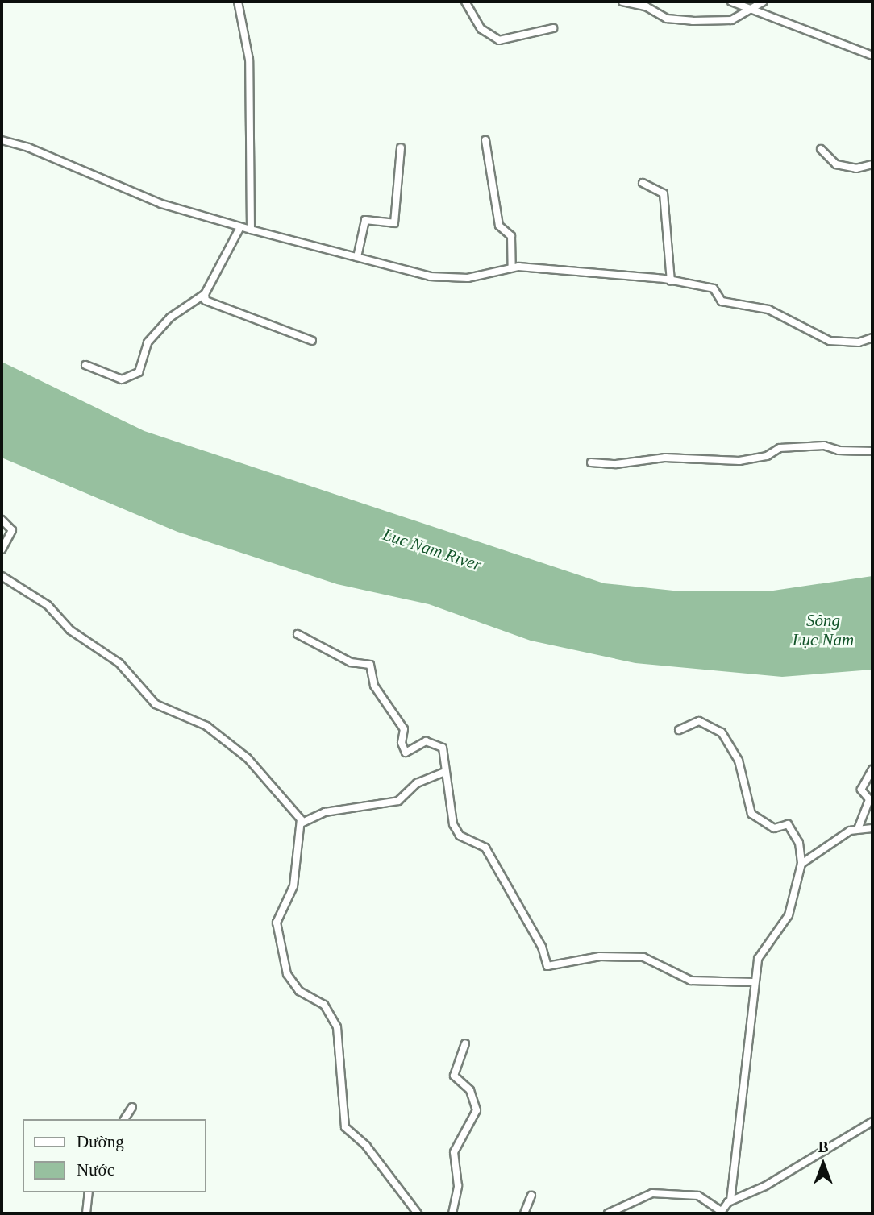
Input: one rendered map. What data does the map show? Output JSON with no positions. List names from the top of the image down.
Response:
{
  "water": ["Lục Nam River", "Sông Lục Nam"],
  "legend": ["Đường", "Nước"],
  "north": "top"
}
